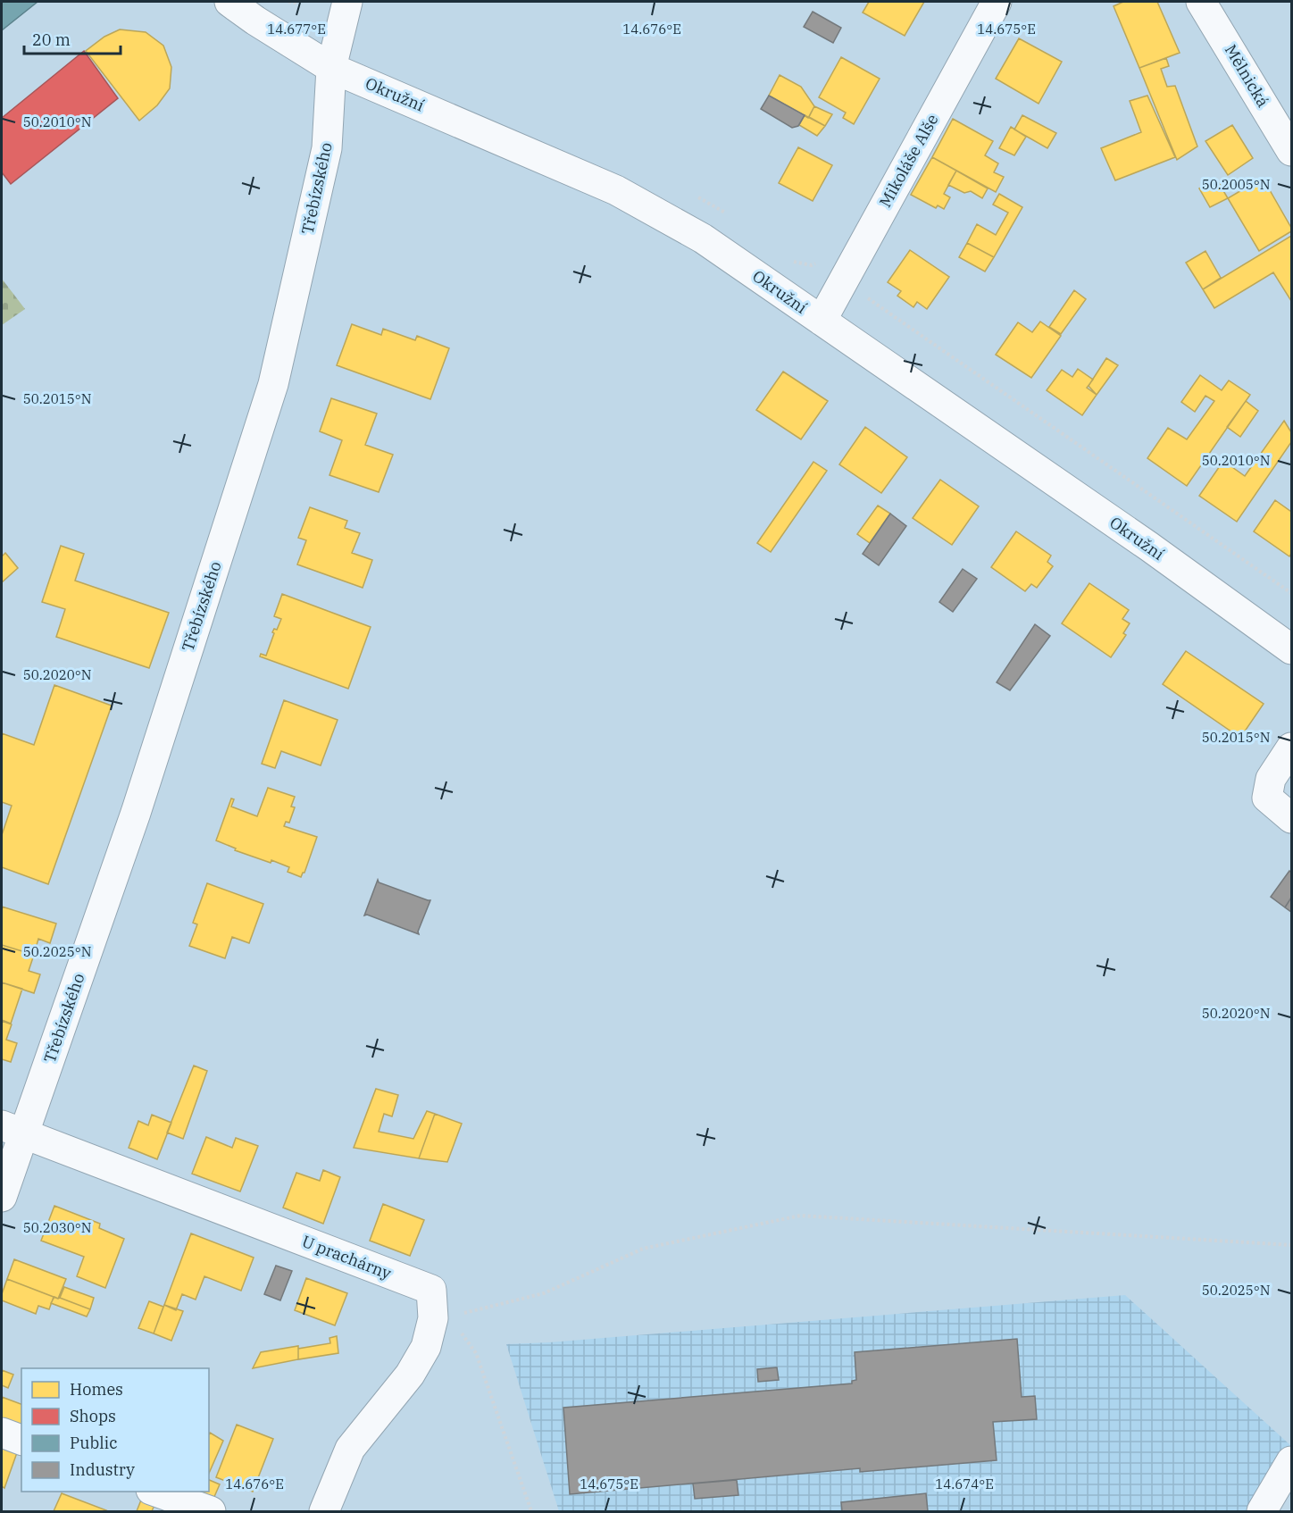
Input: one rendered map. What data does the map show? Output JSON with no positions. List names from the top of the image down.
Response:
{
  "streets": {
    "street": [
      "Mělnická",
      "Okružní",
      "Mikoláše Alše",
      "Třebízského",
      "U prachárny"
    ]
  },
  "crossings": [
    ["Okružní", "Mikoláše Alše"],
    ["Okružní", "Třebízského"],
    ["Třebízského", "U prachárny"]
  ],
  "legend": [
    "Homes",
    "Shops",
    "Public",
    "Industry"
  ],
  "scale_bar": "20 m",
  "coordinates": [
    "14.677°E",
    "14.676°E",
    "14.675°E",
    "50.2010°N",
    "50.2005°N",
    "50.2015°N",
    "50.2020°N",
    "50.2025°N",
    "50.2030°N",
    "14.674°E"
  ]
}
